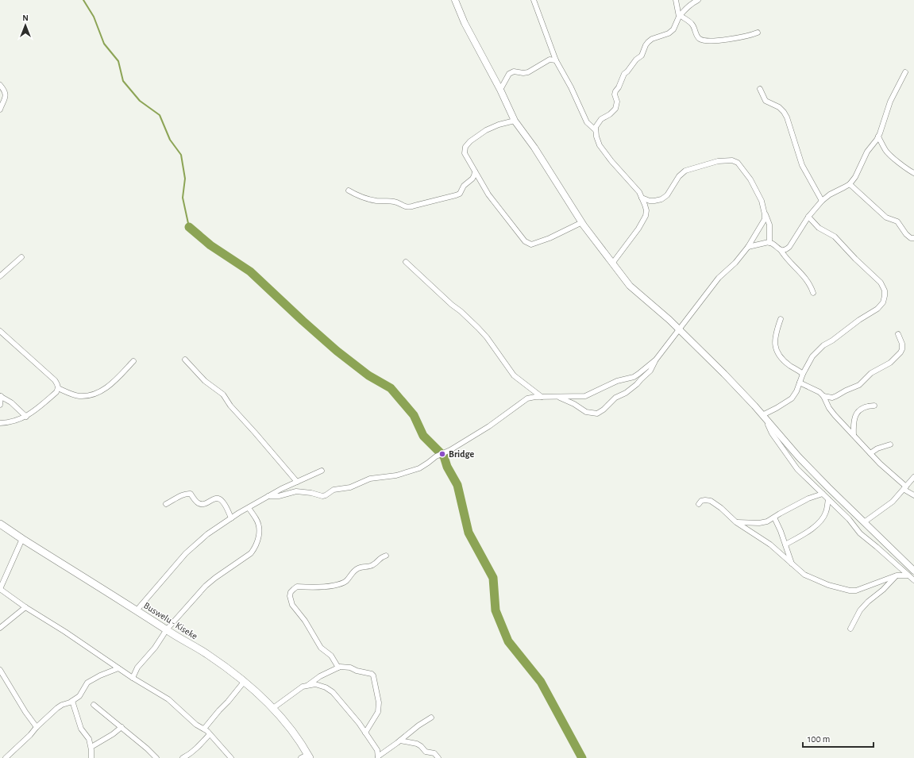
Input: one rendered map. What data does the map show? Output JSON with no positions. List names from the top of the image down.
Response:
{
  "streets": {
    "main road": ["Buswelu - Kiseke"]
  },
  "places": ["Bridge"],
  "scale_bar": "100 m",
  "north": "top"
}
